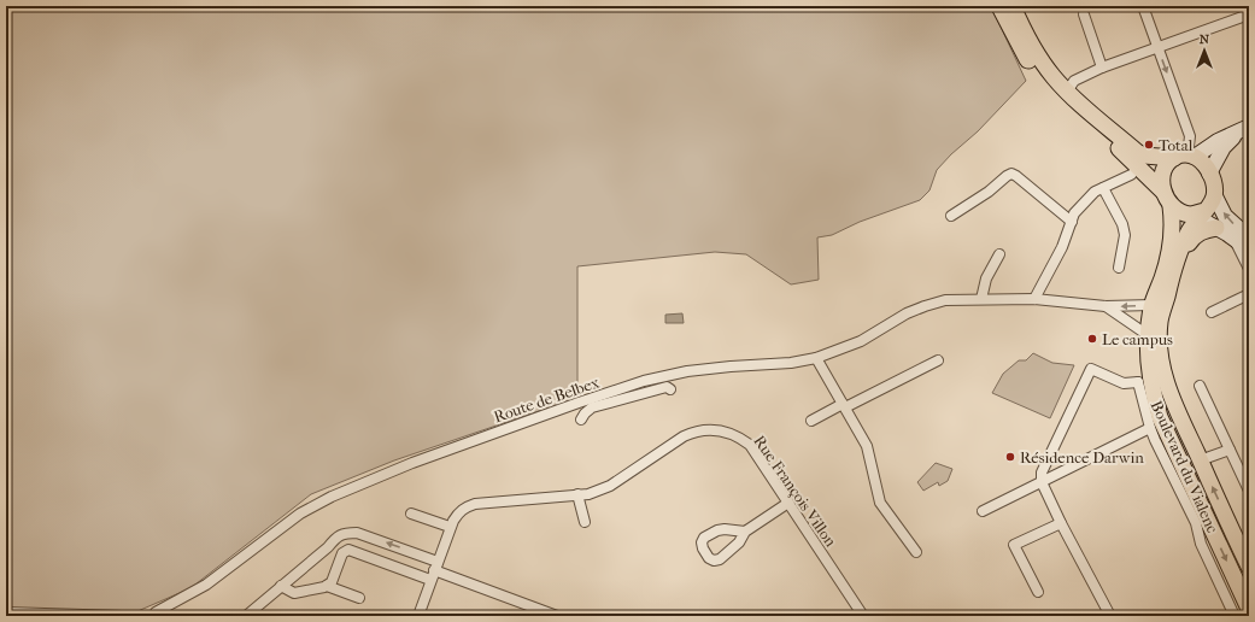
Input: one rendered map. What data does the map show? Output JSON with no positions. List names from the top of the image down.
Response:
{
  "streets": {
    "main road": ["Boulevard du Vialenc"],
    "street": ["Route de Belbex", "Rue François Villon"]
  },
  "crossings": [
    ["Route de Belbex", "Boulevard du Vialenc"]
  ],
  "places": ["Total", "Le campus", "Résidence Darwin"],
  "north": "top"
}
